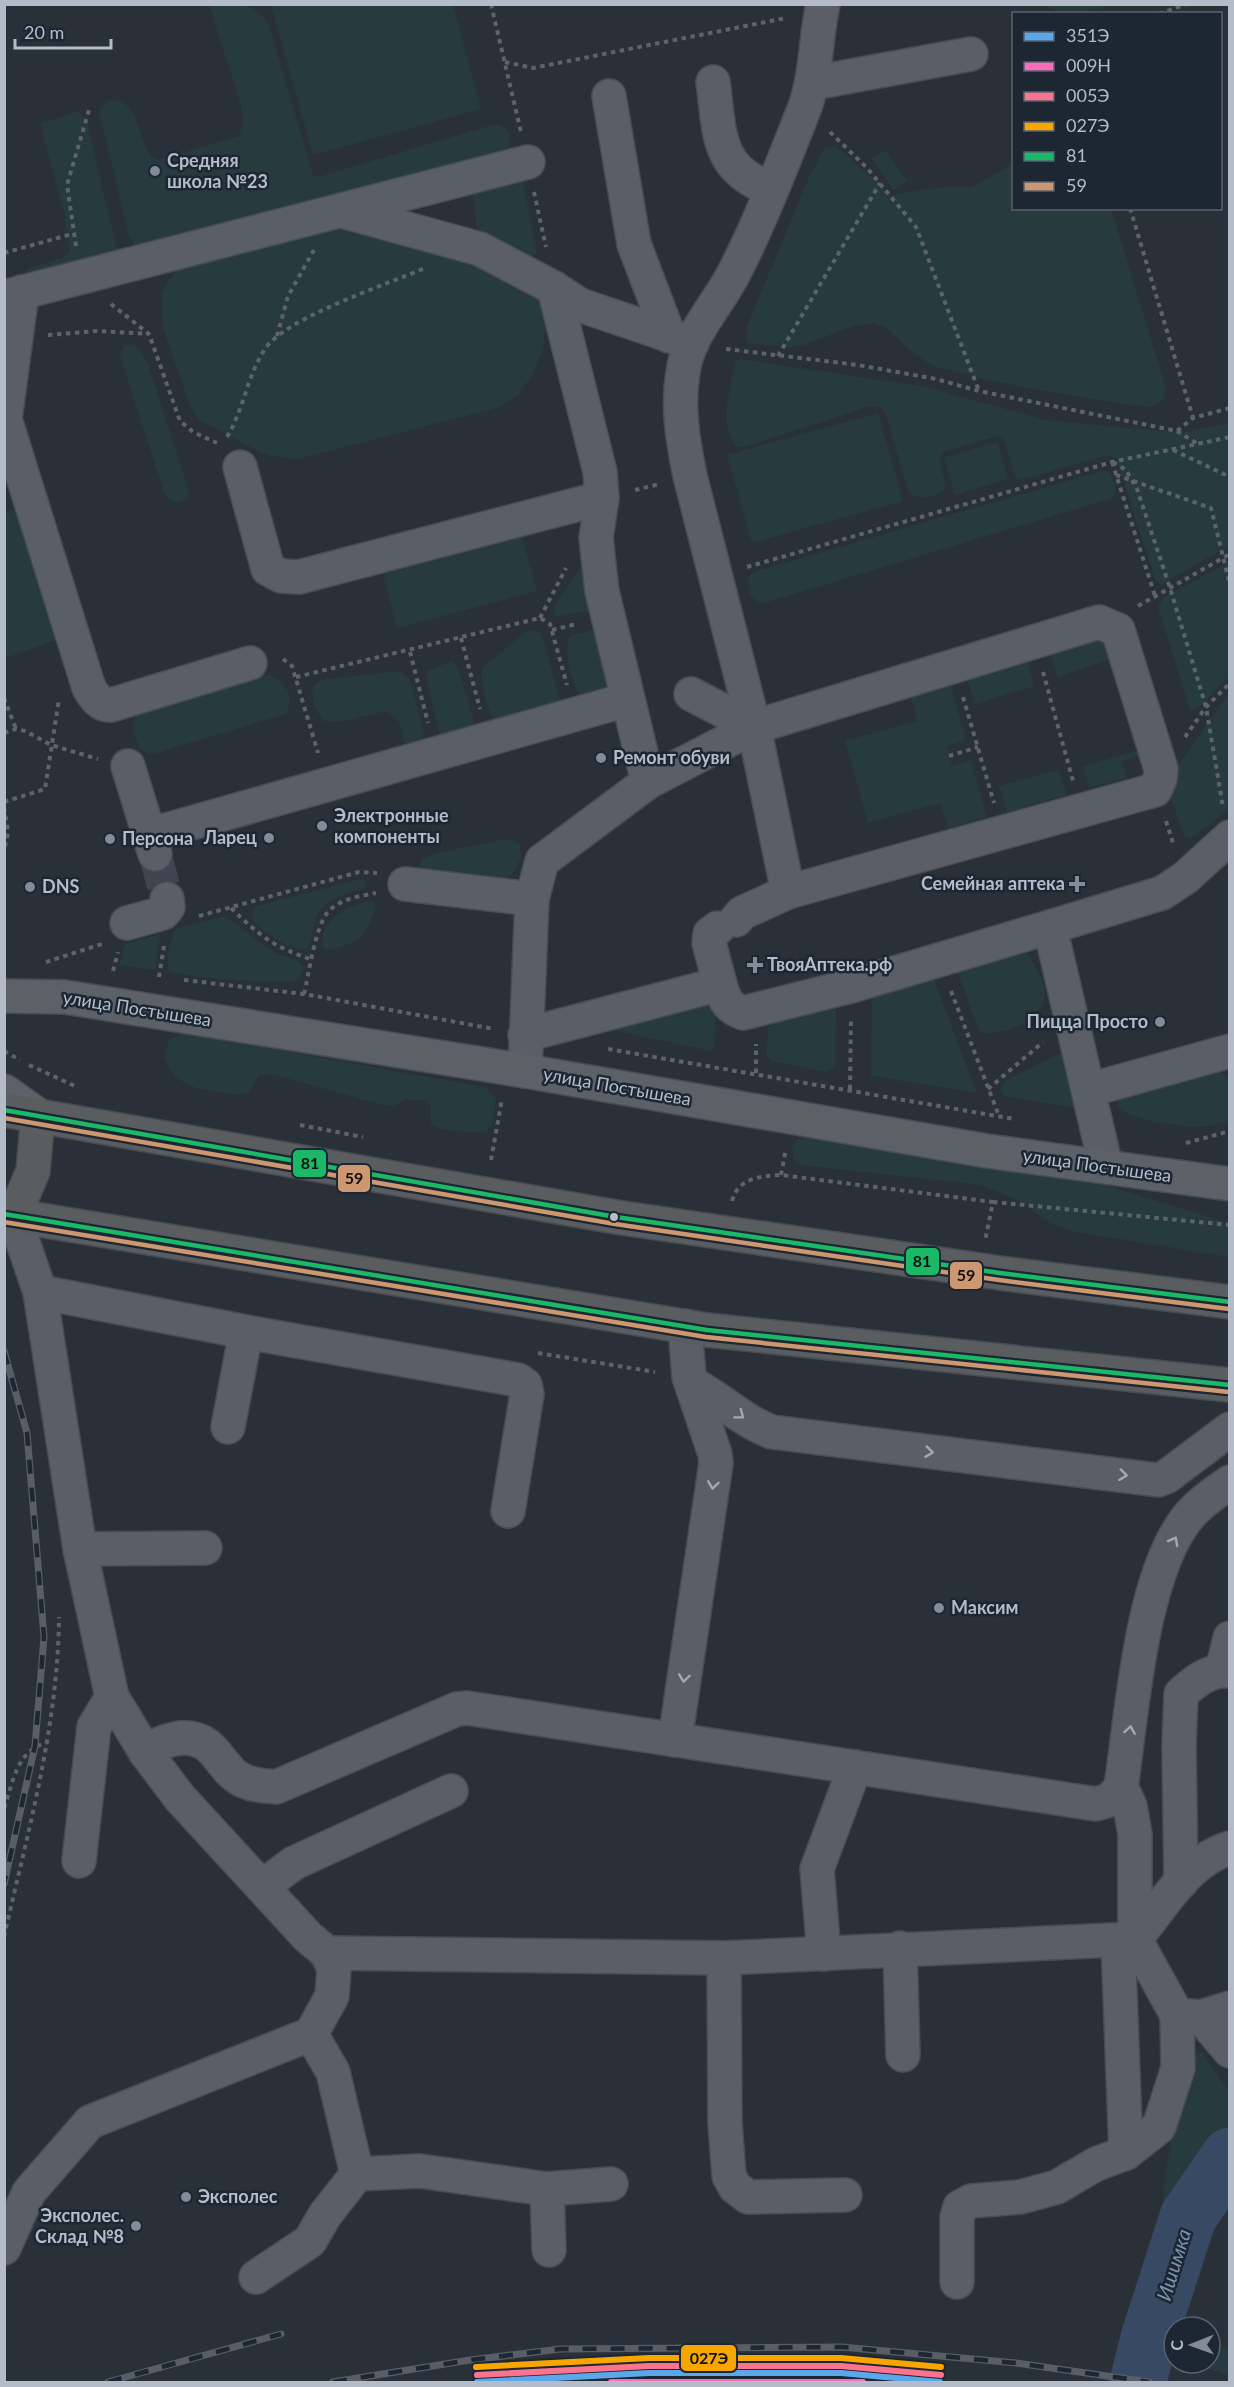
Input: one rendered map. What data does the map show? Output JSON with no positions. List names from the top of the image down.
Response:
{
  "streets": {
    "main road": ["улица Постышева"]
  },
  "water": ["Ишимка"],
  "places": {
    "other": [
      "Средняя школа №23",
      "Ремонт обуви",
      "Электронные компоненты",
      "Ларец",
      "Персона",
      "DNS",
      "Пицца Просто",
      "Максим",
      "Эксполес",
      "Эксполес. Склад №8"
    ],
    "health": ["Семейная аптека", "ТвояАптека.рф"]
  },
  "lines": [
    "transit line 81",
    "transit line 59",
    "transit line 027Э",
    "transit line 005Э",
    "transit line 351Э",
    "transit line 009Н"
  ],
  "legend": [
    "351Э",
    "009Н",
    "005Э",
    "027Э",
    "81",
    "59"
  ],
  "scale_bar": "20 m",
  "north": "left"
}
